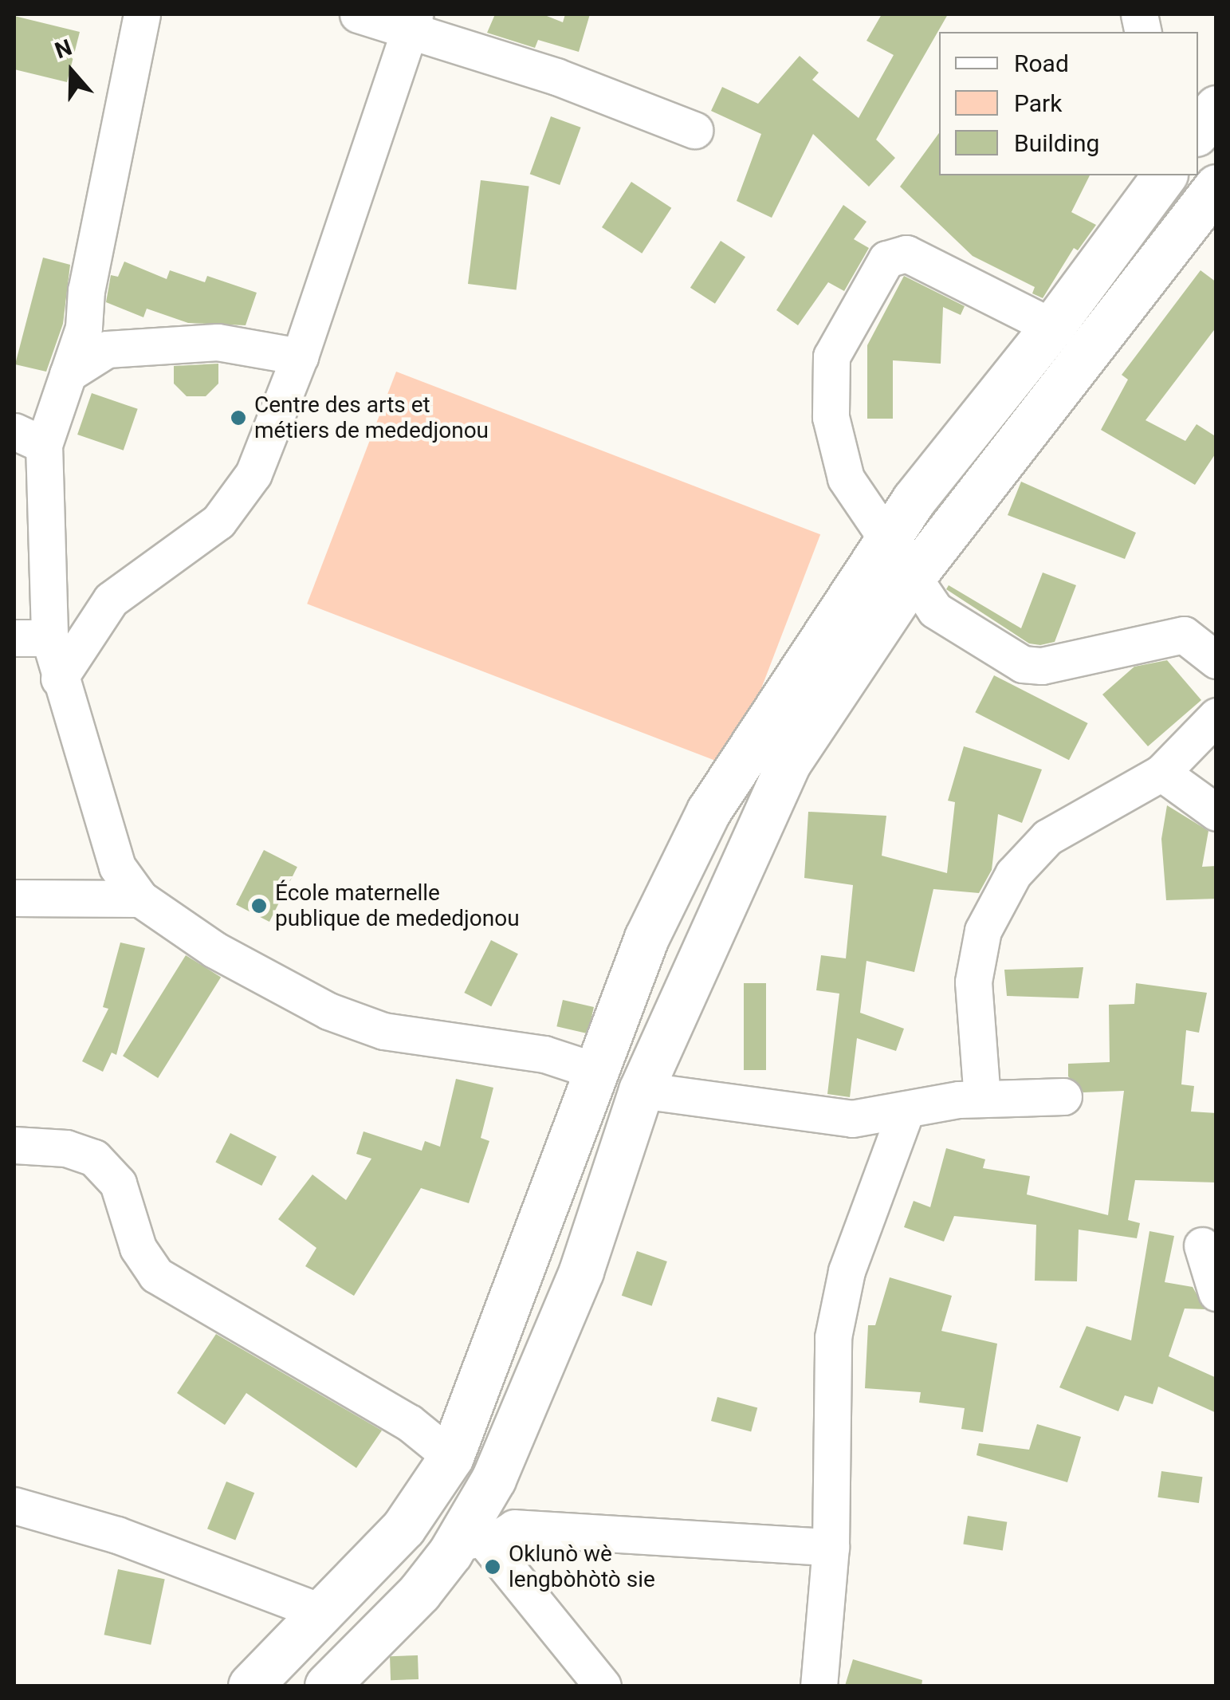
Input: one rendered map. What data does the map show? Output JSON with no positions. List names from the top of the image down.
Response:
{
  "places": ["Centre des arts et métiers de mededjonou", "École maternelle publique de mededjonou", "Oklunò wè lengbòhòtò sie"],
  "legend": ["Road", "Park", "Building"],
  "north": "top"
}
